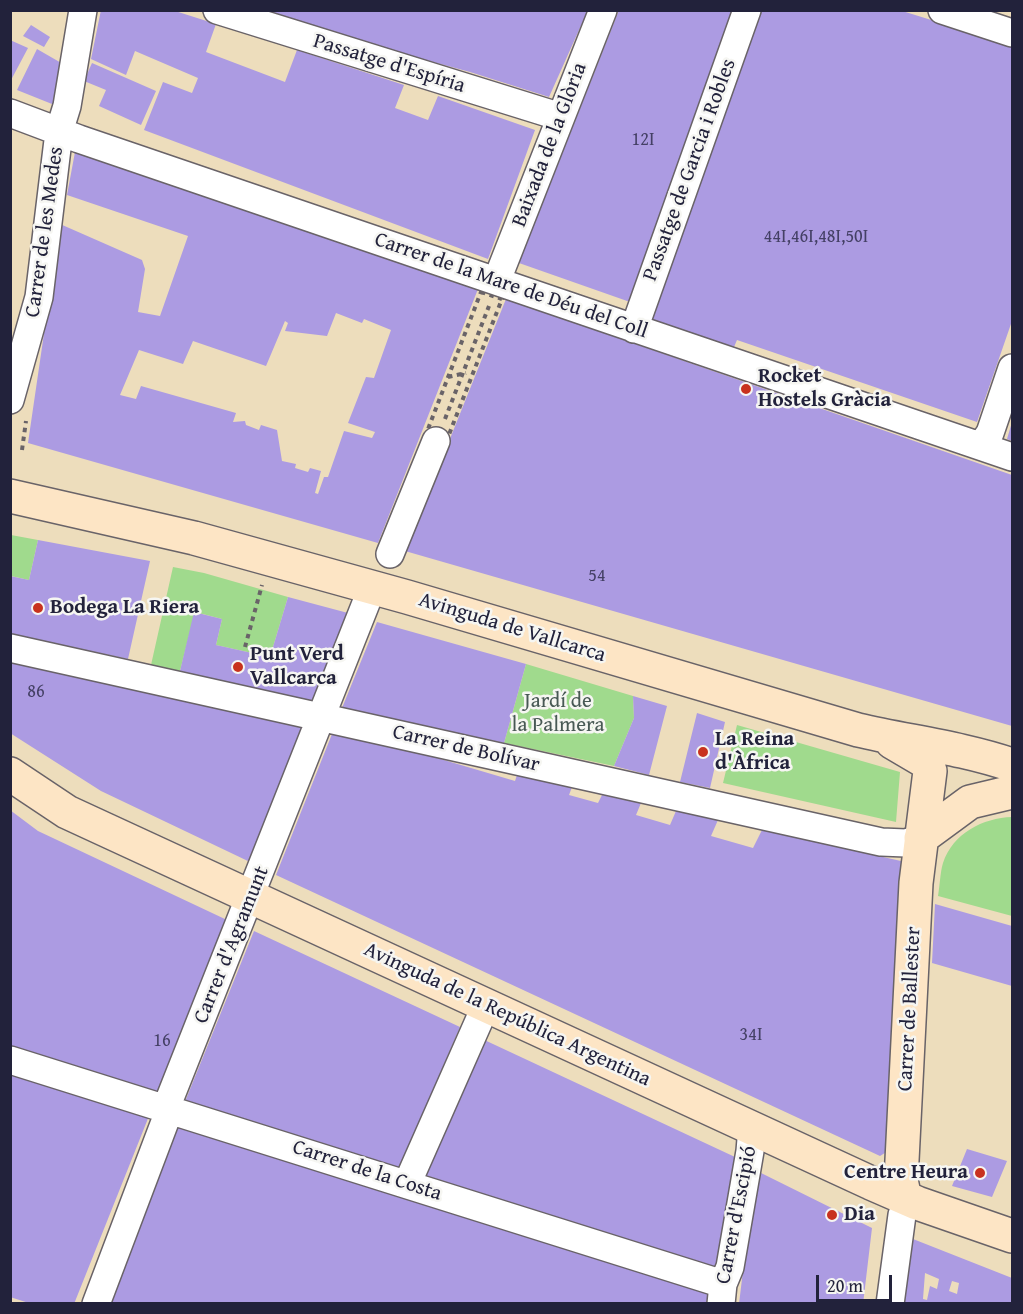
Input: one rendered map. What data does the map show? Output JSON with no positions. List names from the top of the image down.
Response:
{
  "streets": {
    "main road": ["Avinguda de Vallcarca", "Carrer de Ballester", "Avinguda de la República Argentina"],
    "street": [
      "Passatge d'Espíria",
      "Baixada de la Glòria",
      "Passatge de Garcia i Robles",
      "Carrer de les Medes",
      "Carrer de la Mare de Déu del Coll",
      "Carrer de Bolívar",
      "Carrer d'Agramunt",
      "Carrer de la Costa",
      "Carrer d'Escipió"
    ]
  },
  "crossings": [
    ["Passatge d'Espíria", "Baixada de la Glòria"],
    ["Baixada de la Glòria", "Carrer de la Mare de Déu del Coll"],
    ["Passatge de Garcia i Robles", "Carrer de la Mare de Déu del Coll"],
    ["Carrer de les Medes", "Carrer de la Mare de Déu del Coll"],
    ["Avinguda de Vallcarca", "Carrer d'Agramunt"],
    ["Avinguda de Vallcarca", "Carrer de Ballester"],
    ["Carrer de Bolívar", "Carrer d'Agramunt"],
    ["Carrer de Bolívar", "Carrer de Ballester"],
    ["Carrer d'Agramunt", "Avinguda de la República Argentina"],
    ["Carrer d'Agramunt", "Carrer de la Costa"],
    ["Carrer de Ballester", "Avinguda de la República Argentina"],
    ["Avinguda de la República Argentina", "Carrer d'Escipió"],
    ["Carrer de la Costa", "Carrer d'Escipió"]
  ],
  "parks": ["Jardí de la Palmera"],
  "places": [
    "Rocket Hostels Gràcia",
    "Bodega La Riera",
    "Punt Verd Vallcarca",
    "La Reina d'Àfrica",
    "Centre Heura",
    "Dia"
  ],
  "house_numbers": [
    "12I",
    "44I,46I,48I,50I",
    "54",
    "86",
    "34I",
    "16"
  ],
  "scale_bar": "20 m"
}
